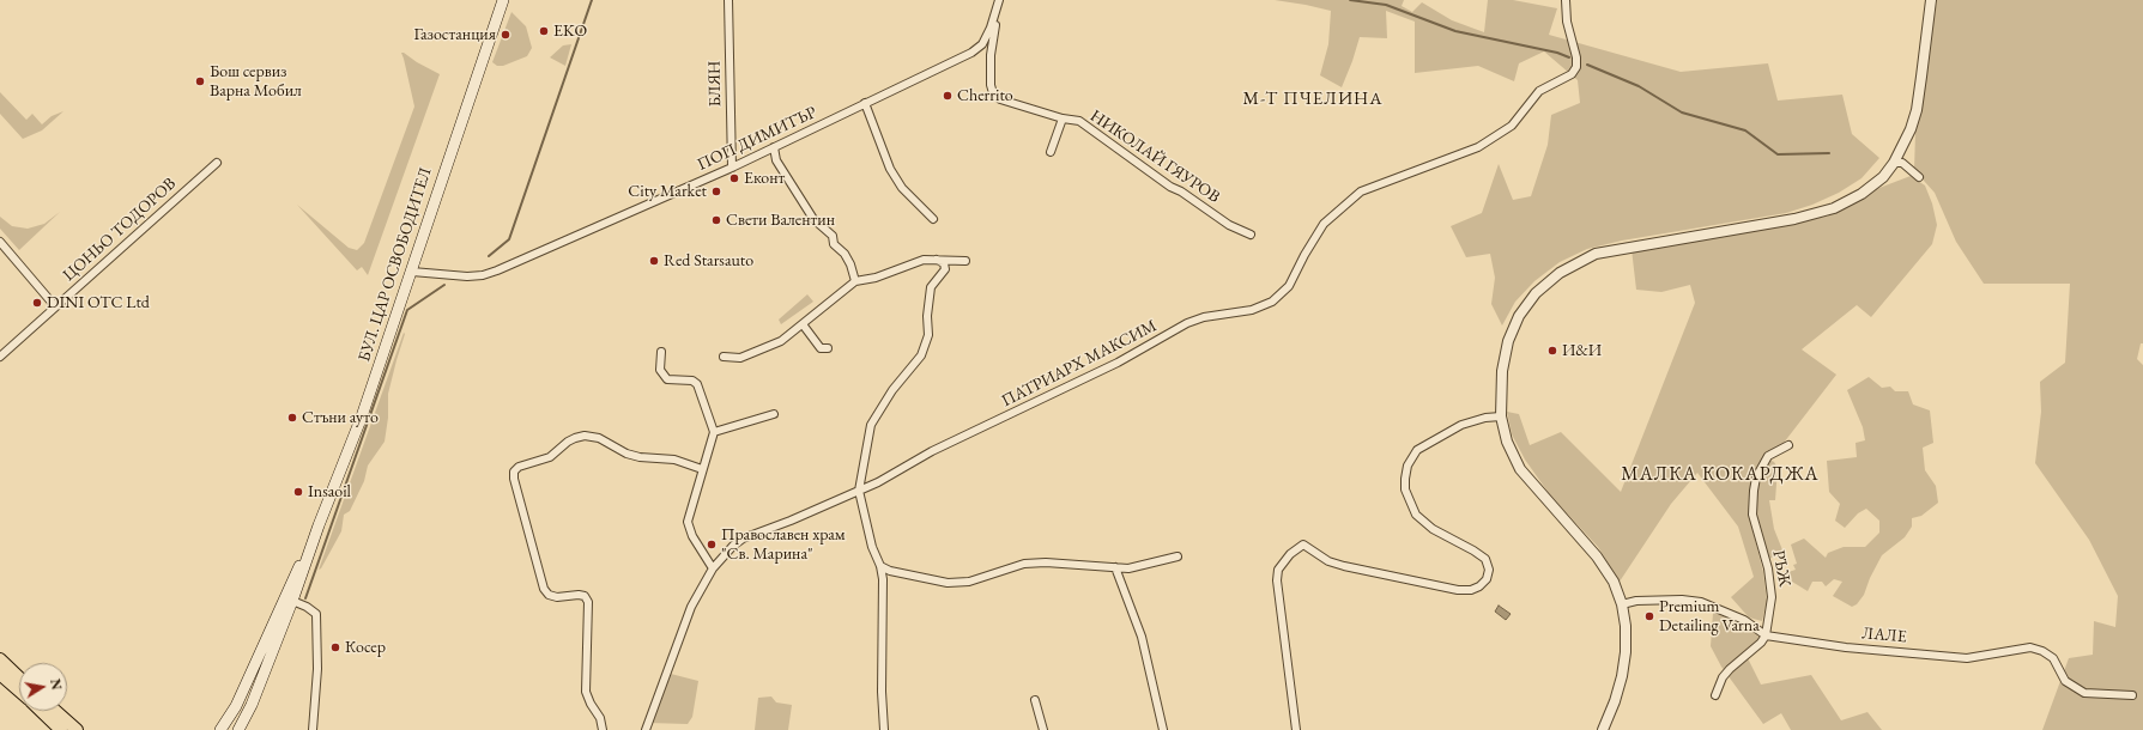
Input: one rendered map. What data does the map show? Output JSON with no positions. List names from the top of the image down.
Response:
{
  "streets": {
    "main road": ["БУЛ. ЦАР ОСВОБОДИТЕЛ"],
    "street": [
      "БЛЯН",
      "ПОП ДИМИТЪР",
      "НИКОЛАЙ ГЯУРОВ",
      "ЦОНЬО ТОДОРОВ",
      "ПАТРИАРХ МАКСИМ",
      "РЪЖ",
      "ЛАЛЕ"
    ]
  },
  "crossings": [
    ["БЛЯН", "ПОП ДИМИТЪР"],
    ["ПОП ДИМИТЪР", "НИКОЛАЙ ГЯУРОВ"],
    ["ПОП ДИМИТЪР", "БУЛ. ЦАР ОСВОБОДИТЕЛ"],
    ["РЪЖ", "ЛАЛЕ"]
  ],
  "districts": ["М-Т ПЧЕЛИНА", "МАЛКА КОКАРДЖА"],
  "places": [
    "EKO",
    "Газoстанция",
    "Бош сервиз Варна Мобил",
    "Cherrito",
    "Еконт",
    "City Market",
    "Свети Валентин",
    "Red Starsauto",
    "DINI OTC Ltd",
    "И&И",
    "Стъни ауто",
    "Insaоil",
    "Православен храм \"Св. Марина\"",
    "Premium Detailing Varna",
    "Косер"
  ],
  "north": "right"
}
